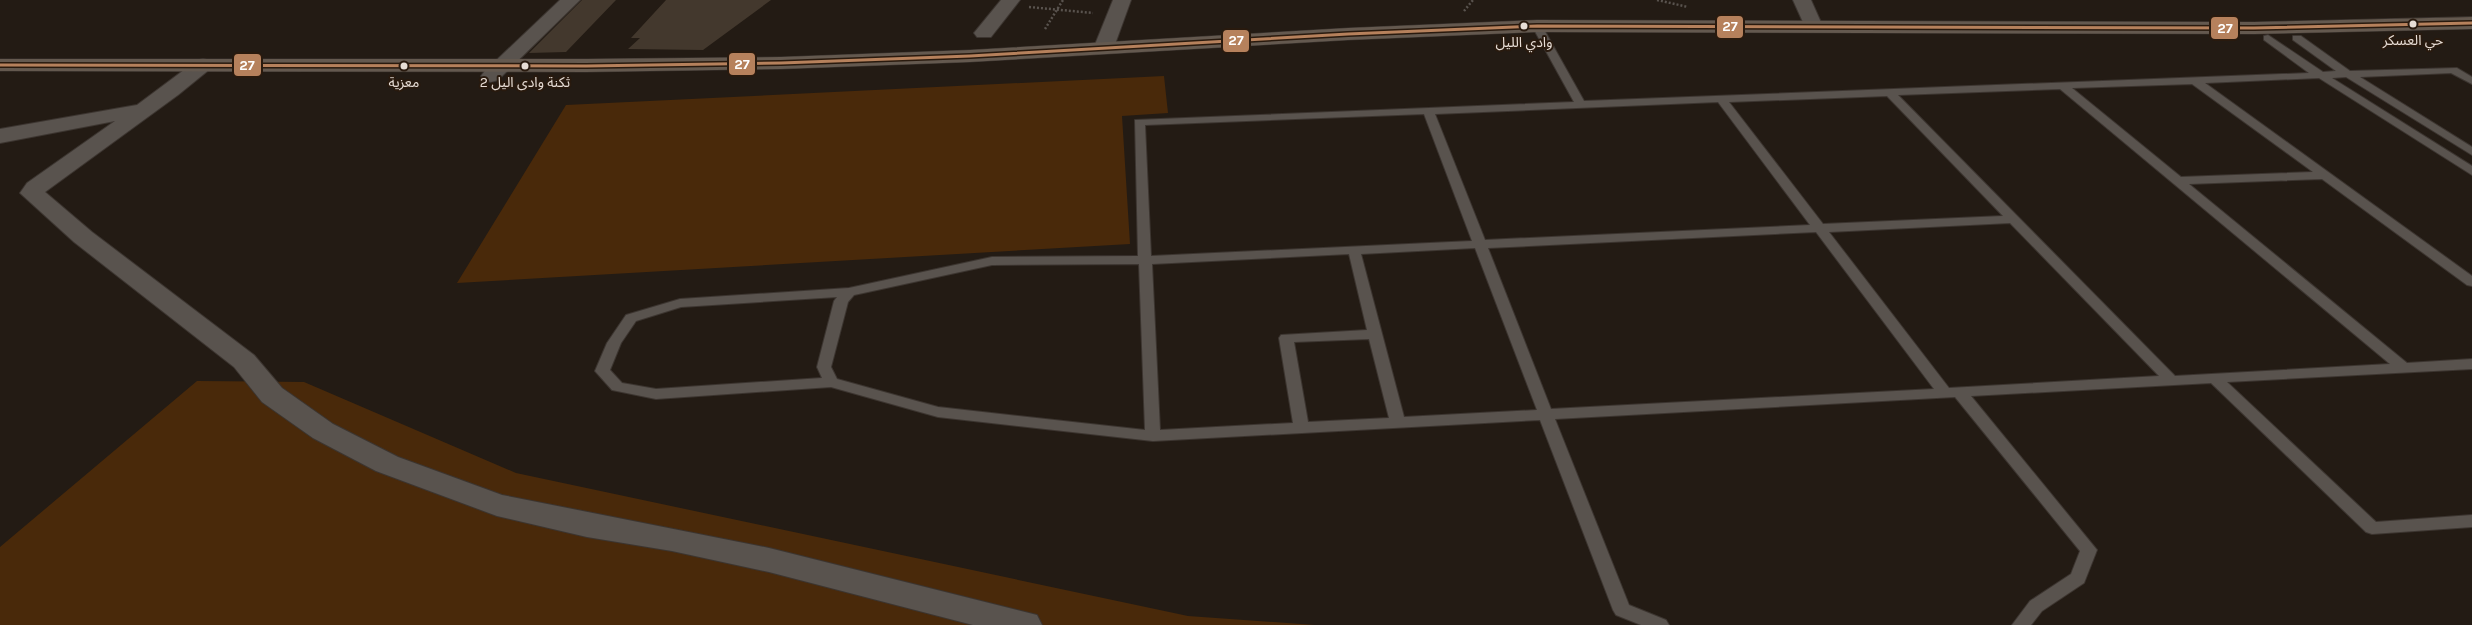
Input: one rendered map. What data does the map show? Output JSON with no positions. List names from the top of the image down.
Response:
{
  "places": [
    "حي العسكر",
    "وادي الليل",
    "معزية",
    "ثكنة وادى اليل 2"
  ],
  "lines": ["transit line 27"]
}
